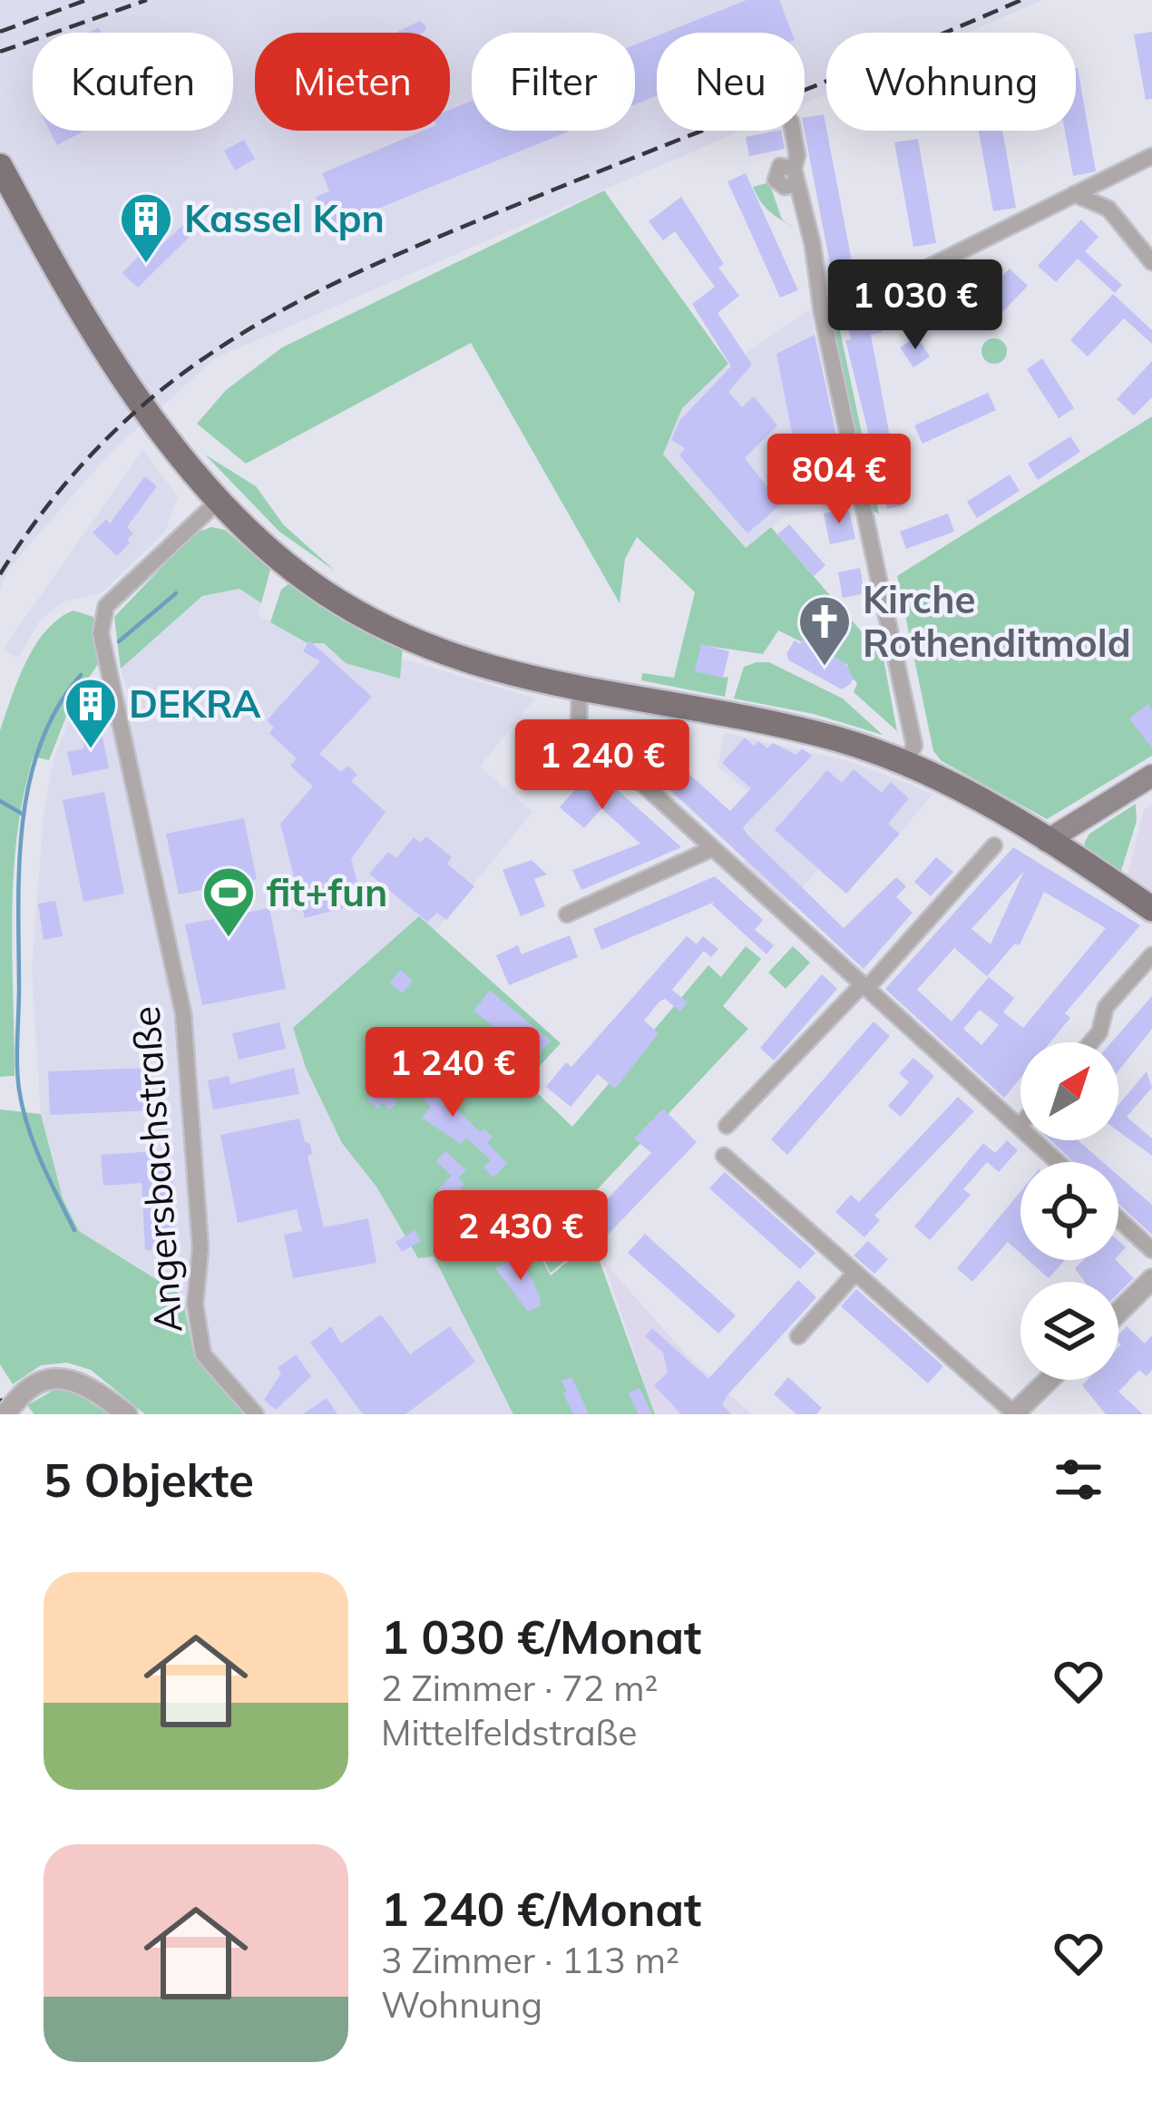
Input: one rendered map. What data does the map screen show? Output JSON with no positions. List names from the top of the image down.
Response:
{
  "streets": {
    "street": ["Angersbachstraße"]
  },
  "places": {
    "building": ["Kassel Kpn", "DEKRA"],
    "church": ["Kirche Rothenditmold"],
    "sports": ["fit+fun"]
  },
  "north": "top right",
  "page": {
    "chip": [
      "Kaufen",
      "Mieten",
      "Filter",
      "Neu",
      "Wohnung"
    ],
    "price": [
      "1 030 €",
      "804 €",
      "1 240 €",
      "1 240 €",
      "2 430 €"
    ],
    "heading": "5 Objekte",
    "list": [
      {
        "name": "1 030 €/Monat",
        "note": "2 Zimmer · 72 m² · Mittelfeldstraße"
      },
      {
        "name": "1 240 €/Monat",
        "note": "3 Zimmer · 113 m² · Wohnung"
      }
    ]
  }
}
